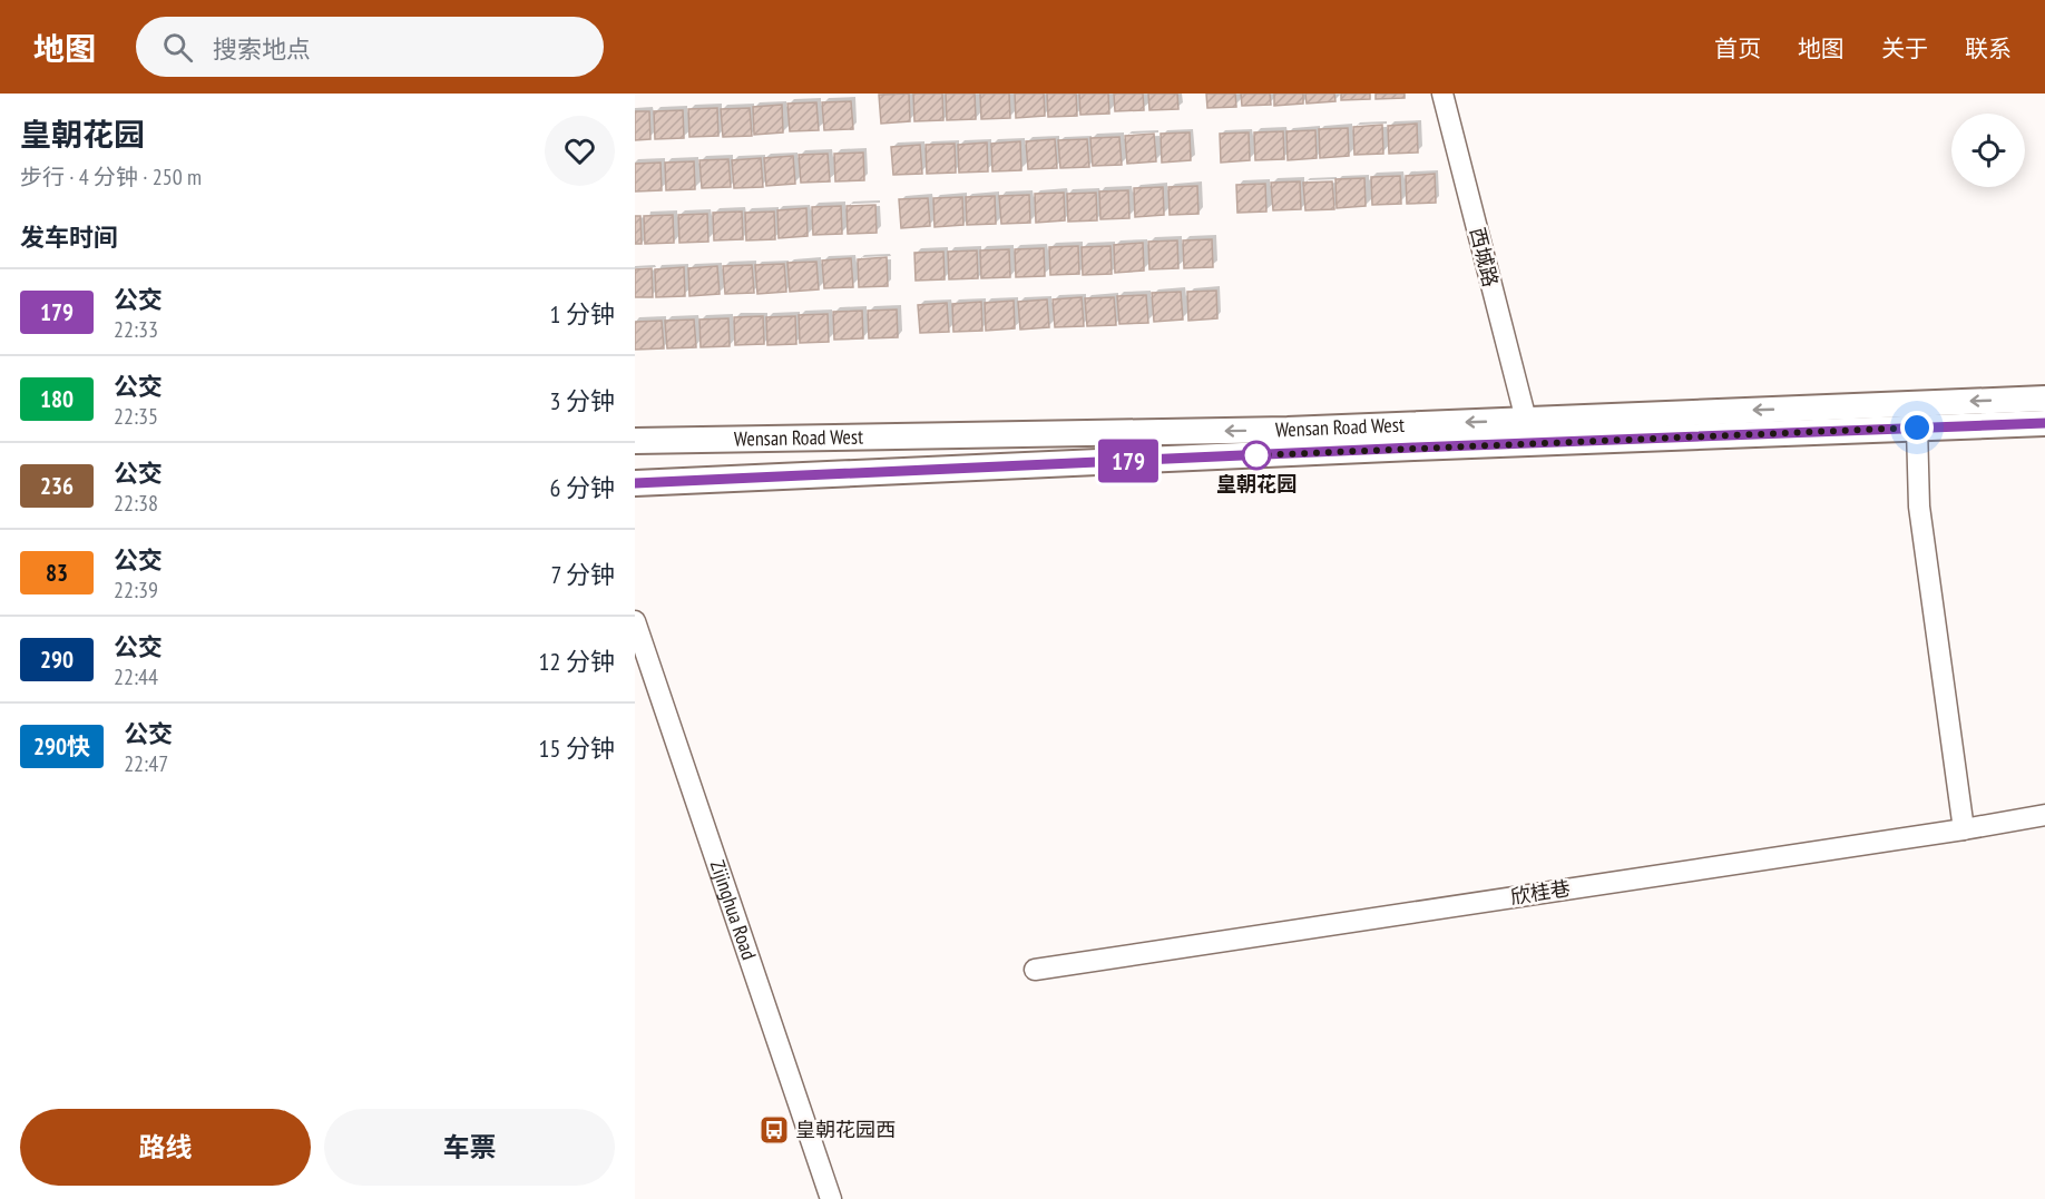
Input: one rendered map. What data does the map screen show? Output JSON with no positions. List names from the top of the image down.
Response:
{
  "streets": {
    "main road": ["Wensan Road West"],
    "street": ["西城路", "欣桂巷", "Zijinghua Road"]
  },
  "crossings": [
    ["西城路", "Wensan Road West"]
  ],
  "places": {
    "other": ["皇朝花园"],
    "bus stop": ["皇朝花园西"]
  },
  "lines": ["bus line 179"],
  "page": {
    "header": "地图",
    "search": "搜索地点",
    "nav": [
      "首页",
      "地图",
      "关于",
      "联系"
    ],
    "heading": [
      ["皇朝花园", "步行 · 4 分钟 · 250 m"],
      "发车时间"
    ],
    "on_map": "179",
    "list": [
      {
        "mark": "179",
        "name": "公交",
        "note": "22:33",
        "value": "1 分钟"
      },
      {
        "mark": "180",
        "name": "公交",
        "note": "22:35",
        "value": "3 分钟"
      },
      {
        "mark": "236",
        "name": "公交",
        "note": "22:38",
        "value": "6 分钟"
      },
      {
        "mark": "83",
        "name": "公交",
        "note": "22:39",
        "value": "7 分钟"
      },
      {
        "mark": "290",
        "name": "公交",
        "note": "22:44",
        "value": "12 分钟"
      },
      {
        "mark": "290快",
        "name": "公交",
        "note": "22:47",
        "value": "15 分钟"
      }
    ],
    "buttons": ["路线", "车票"]
  }
}
